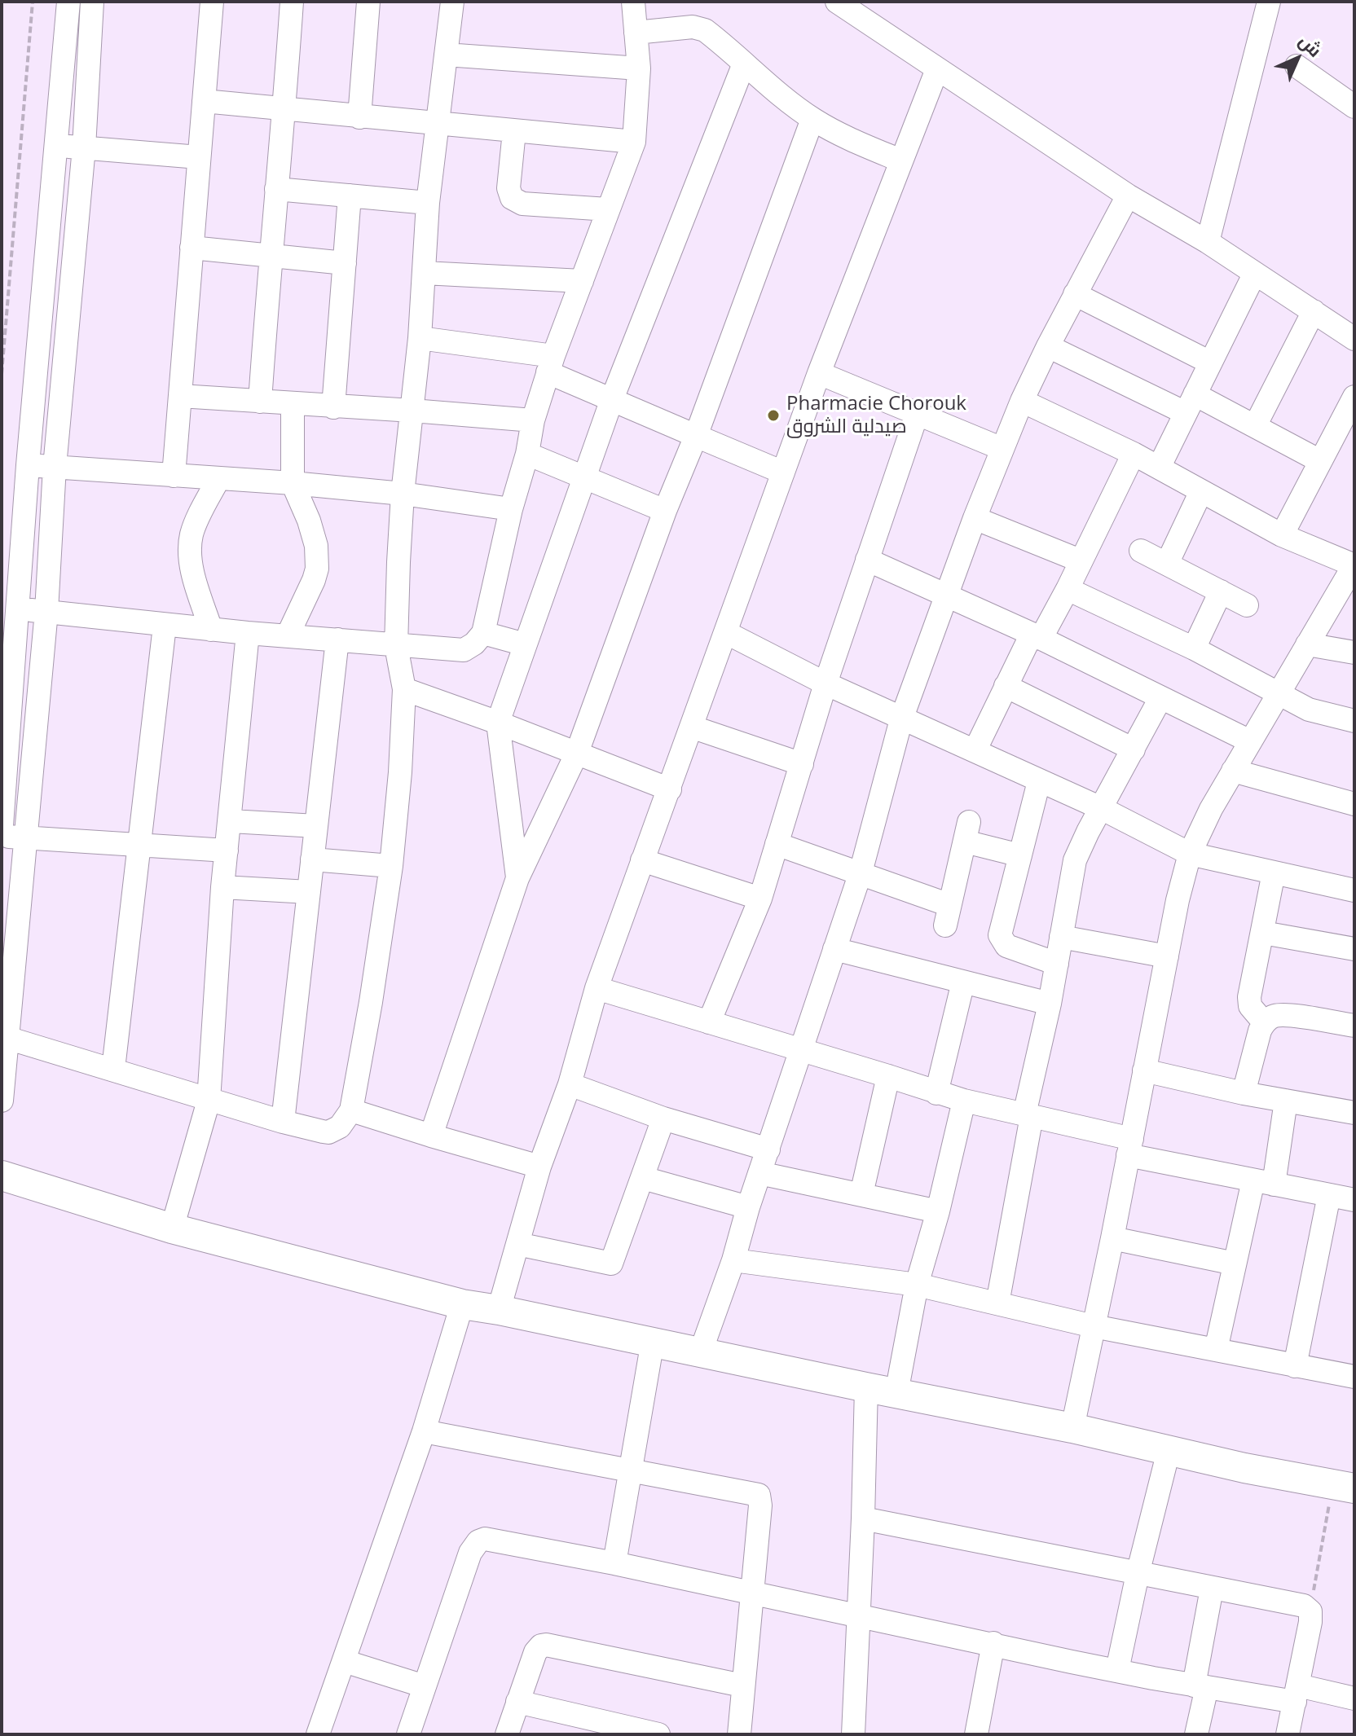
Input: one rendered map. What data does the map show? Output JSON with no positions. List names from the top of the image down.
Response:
{
  "places": ["Pharmacie Chorouk صيدلية الشروق"],
  "north": "top right"
}
